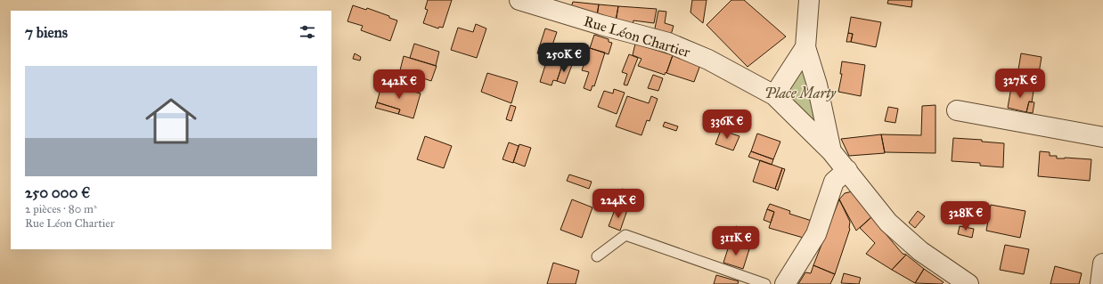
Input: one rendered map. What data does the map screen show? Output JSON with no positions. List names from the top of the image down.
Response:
{
  "streets": {
    "street": ["Rue Léon Chartier"]
  },
  "parks": ["Place Marty"],
  "page": {
    "heading": "7 biens",
    "price": [
      "250K €",
      "327K €",
      "242K €",
      "336K €",
      "224K €",
      "328K €",
      "311K €"
    ],
    "list": [
      {
        "name": "250 000 €",
        "note": "2 pièces · 80 m² · Rue Léon Chartier"
      }
    ]
  }
}
